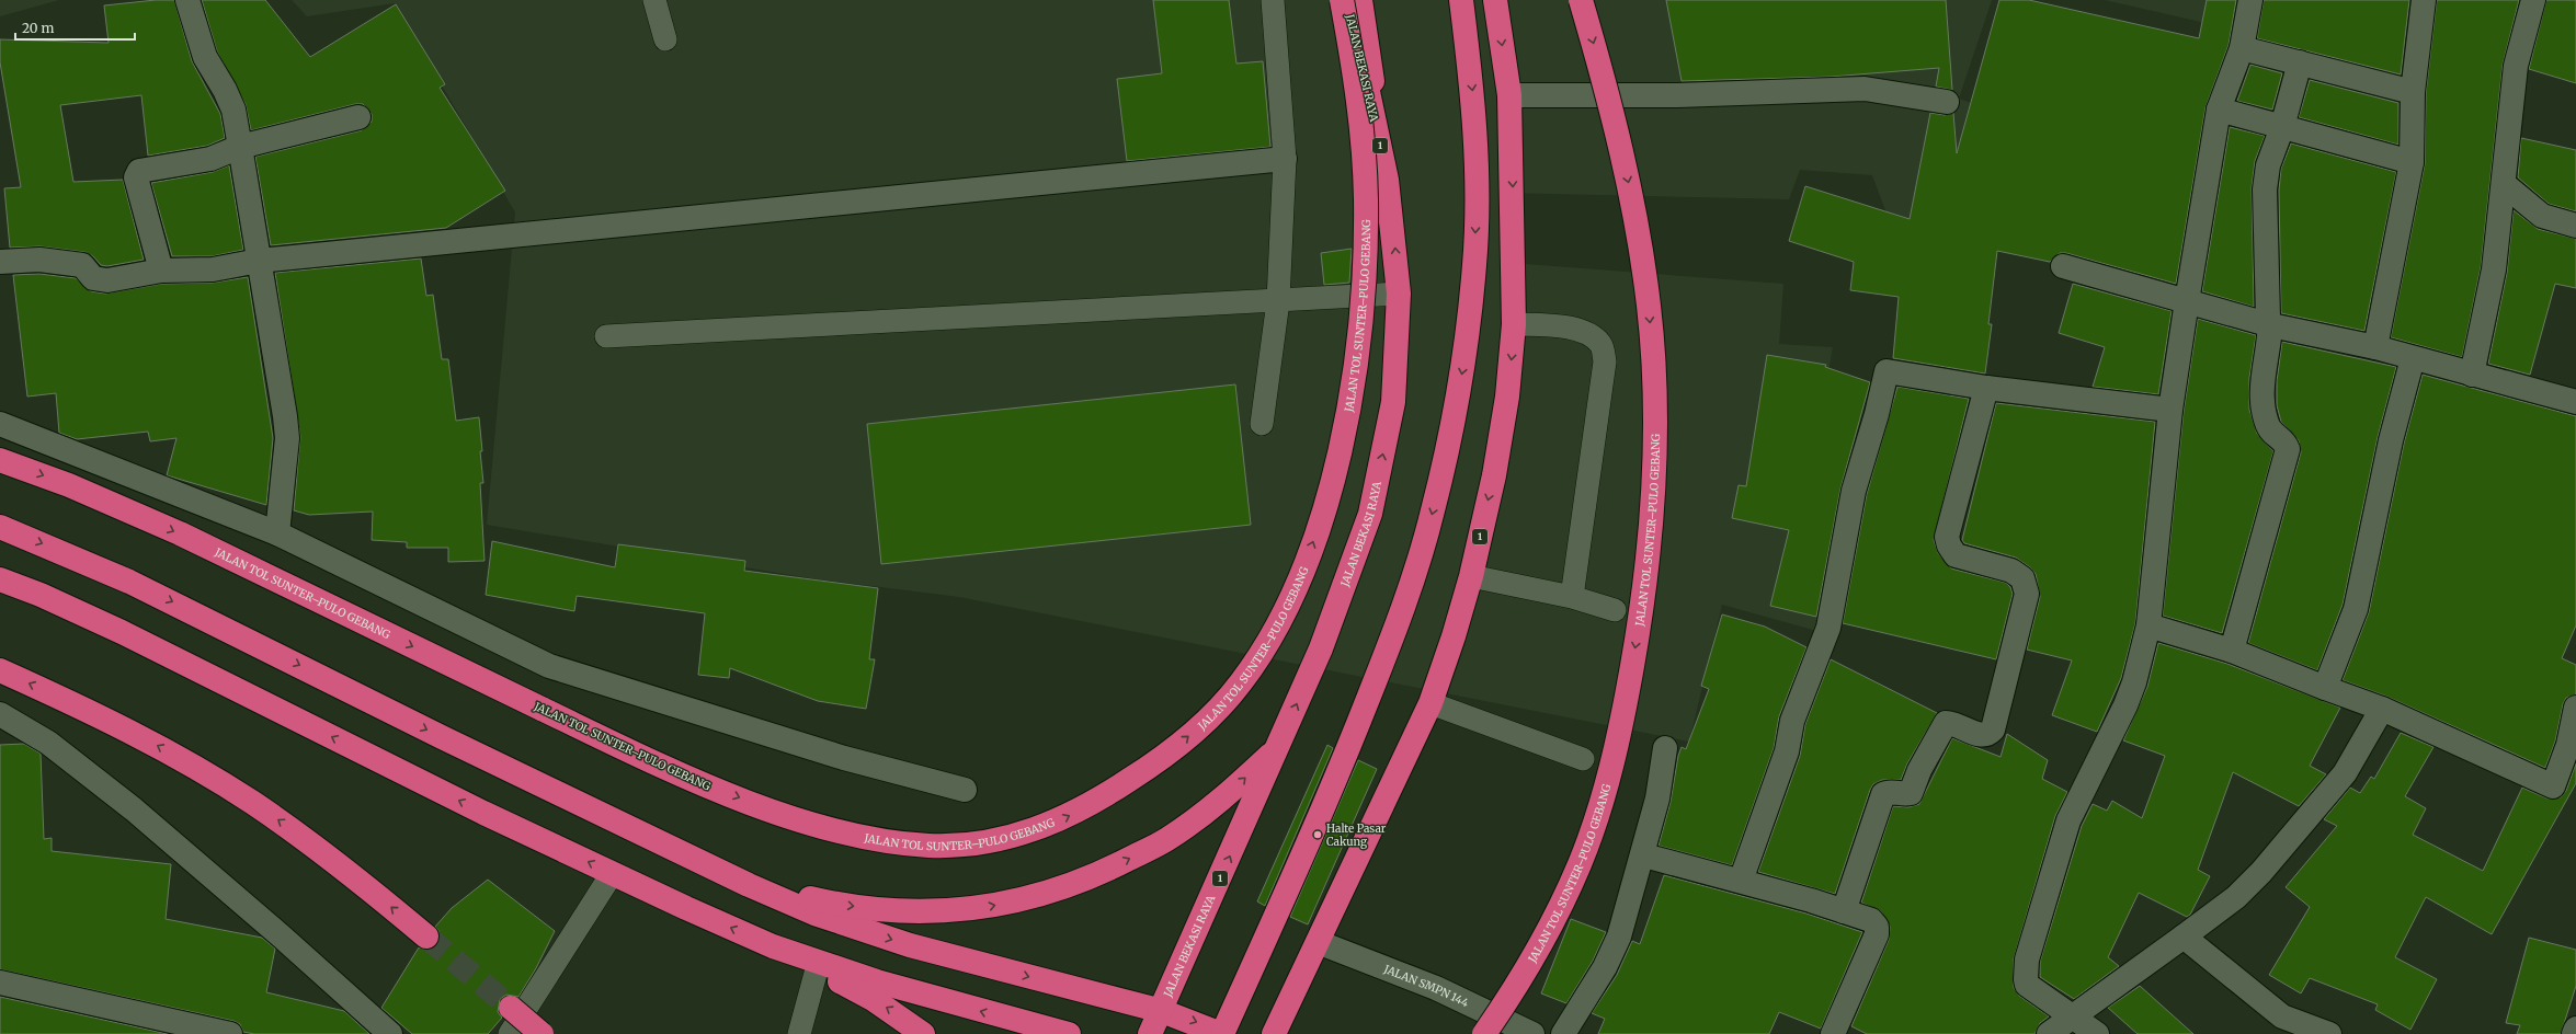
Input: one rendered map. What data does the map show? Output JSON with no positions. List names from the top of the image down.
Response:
{
  "streets": {
    "highway": ["JALAN BEKASI RAYA", "1", "JALAN TOL SUNTER–PULO GEBANG"],
    "street": ["JALAN SMPN 144"]
  },
  "crossings": [
    ["1", "JALAN SMPN 144"]
  ],
  "places": ["Halte Pasar Cakung"],
  "scale_bar": "20 m"
}
